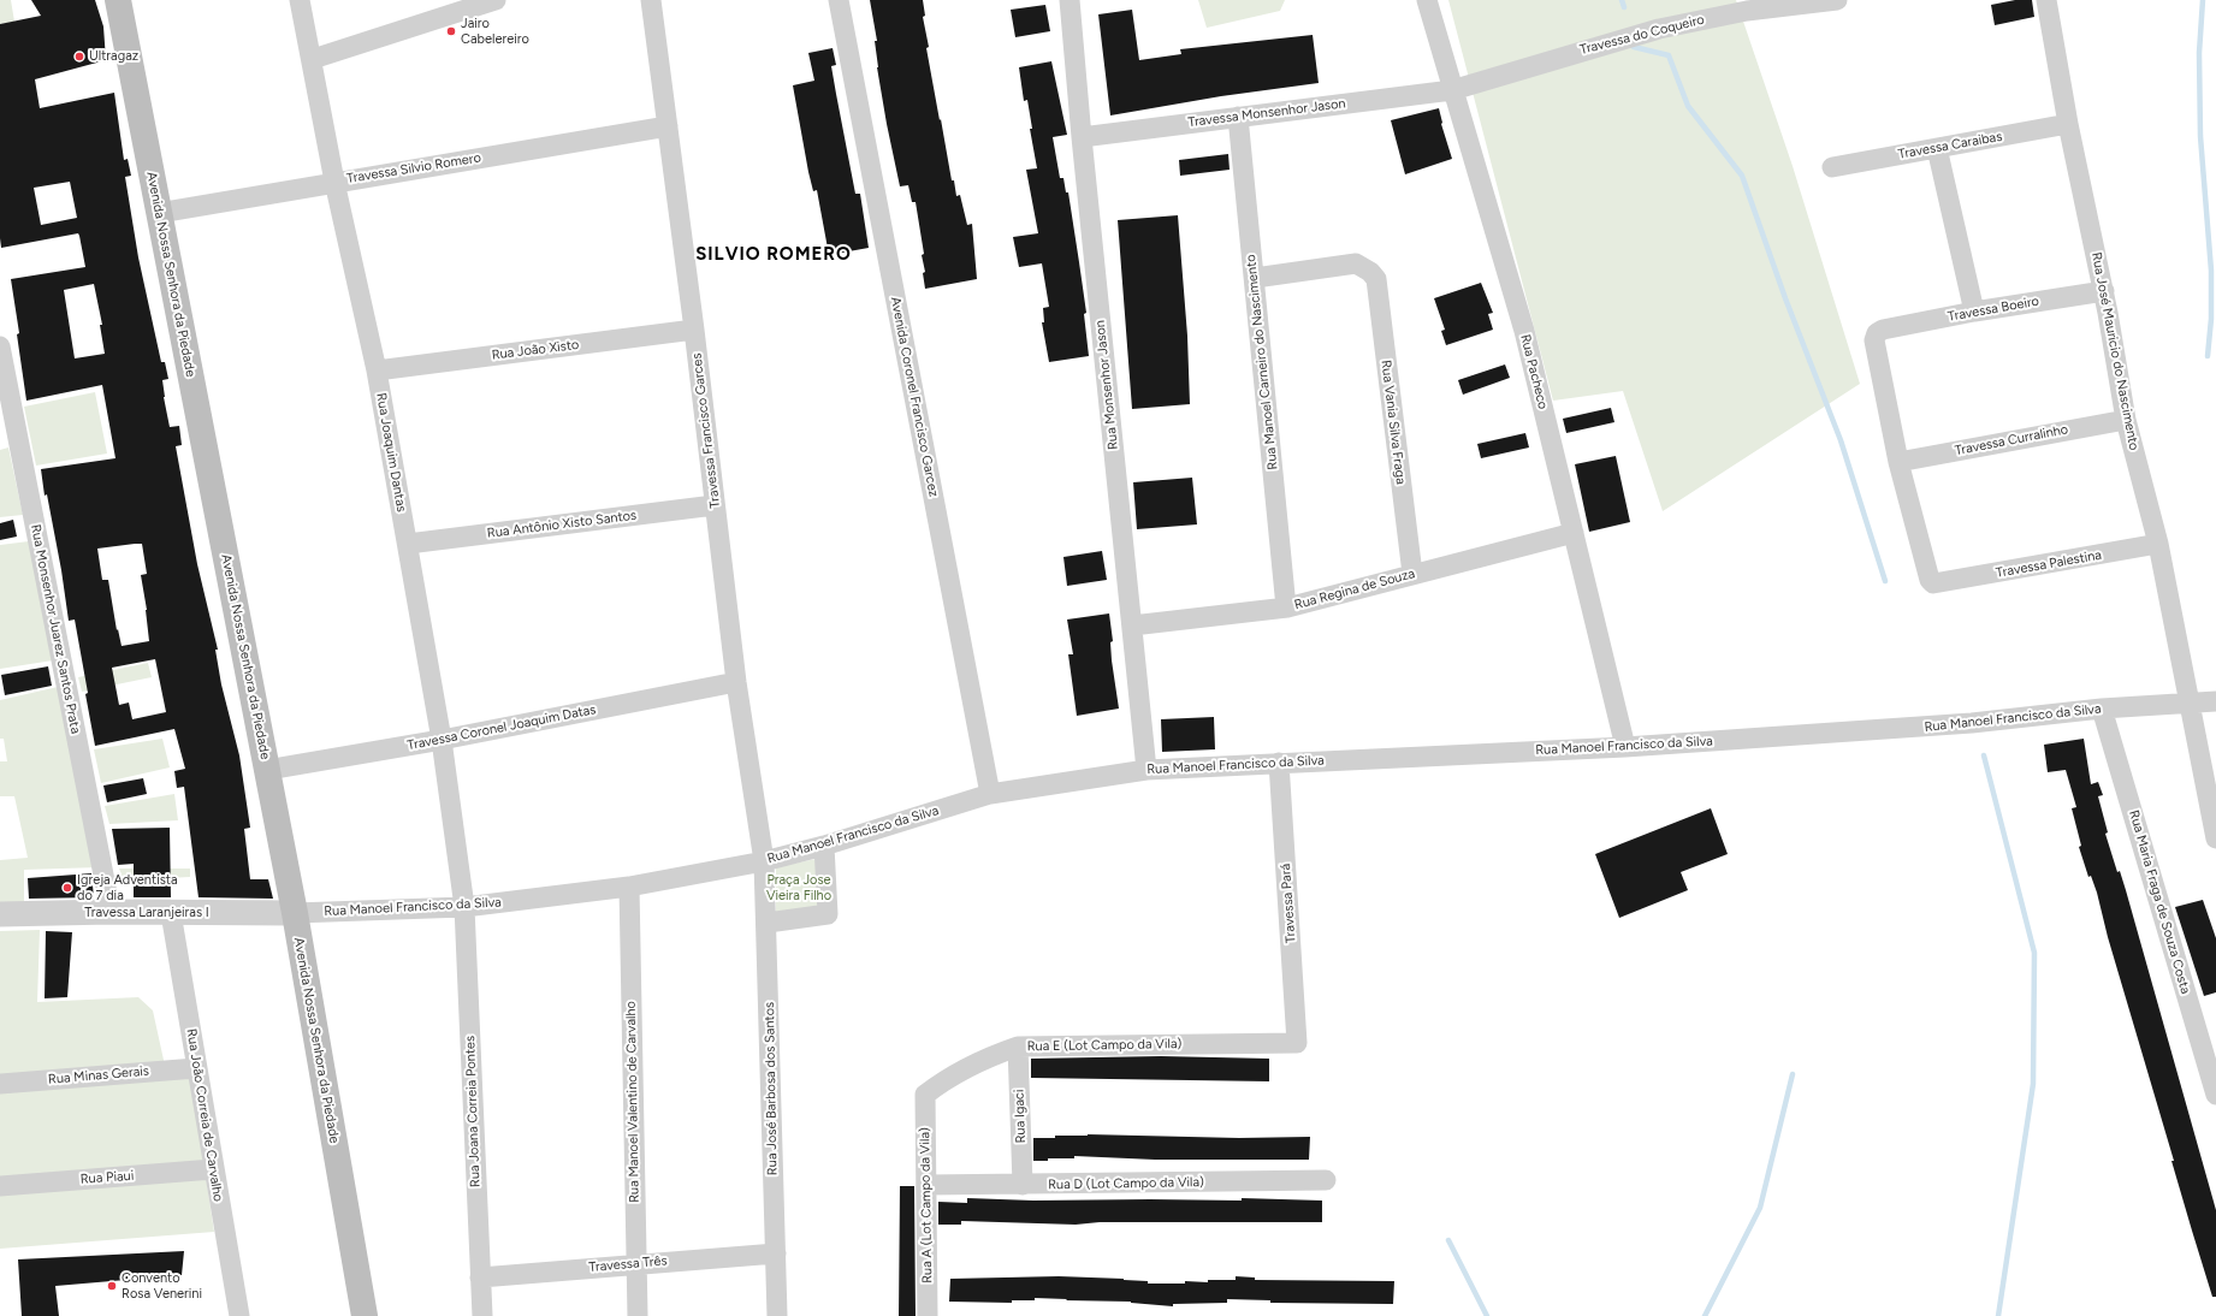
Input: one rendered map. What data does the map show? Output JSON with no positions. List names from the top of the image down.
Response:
{
  "streets": {
    "main road": ["Avenida Nossa Senhora da Piedade"],
    "street": [
      "Travessa do Coqueiro",
      "Travessa Monsenhor Jason",
      "Travessa Caraibas",
      "Travessa Silvio Romero",
      "Travessa Boeiro",
      "Rua João Xisto",
      "Rua José Mauricio do Nascimento",
      "Rua Manoel Carneiro do Nascimento",
      "Rua Pacheco",
      "Rua Monsenhor Jason",
      "Avenida Coronel Francisco Garcez",
      "Rua Vania Silva Fraga",
      "Travessa Francisco Garces",
      "Travessa Curralinho",
      "Rua Joaquim Dantas",
      "Rua Antônio Xisto Santos",
      "Travessa Palestina",
      "Rua Regina de Souza",
      "Rua Monsenhor Juarez Santos Prata",
      "Rua Manoel Francisco da Silva",
      "Travessa Coronel Joaquim Datas",
      "Rua Maria Fraga de Souza Costa",
      "Travessa Pará",
      "Travessa Laranjeiras I",
      "Rua E (Lot Campo da Vila)",
      "Rua Minas Gerais",
      "Rua José Barbosa dos Santos",
      "Rua Manoel Valentino de Carvalho",
      "Rua Joana Correia Pontes",
      "Rua João Correia de Carvalho",
      "Rua Igaci",
      "Rua Piaui",
      "Rua D (Lot Campo da Vila)",
      "Rua A (Lot Campo da Vila)",
      "Travessa Três"
    ]
  },
  "crossings": [
    ["Travessa do Coqueiro", "Travessa Monsenhor Jason"],
    ["Travessa do Coqueiro", "Rua Pacheco"],
    ["Travessa Monsenhor Jason", "Rua Manoel Carneiro do Nascimento"],
    ["Travessa Monsenhor Jason", "Rua Pacheco"],
    ["Travessa Monsenhor Jason", "Rua Monsenhor Jason"],
    ["Travessa Caraibas", "Rua José Mauricio do Nascimento"],
    ["Travessa Silvio Romero", "Avenida Nossa Senhora da Piedade"],
    ["Travessa Silvio Romero", "Travessa Francisco Garces"],
    ["Travessa Silvio Romero", "Rua Joaquim Dantas"],
    ["Avenida Nossa Senhora da Piedade", "Rua Manoel Francisco da Silva"],
    ["Avenida Nossa Senhora da Piedade", "Travessa Coronel Joaquim Datas"],
    ["Avenida Nossa Senhora da Piedade", "Travessa Laranjeiras I"],
    ["Travessa Boeiro", "Rua José Mauricio do Nascimento"],
    ["Travessa Boeiro", "Travessa Curralinho"],
    ["Travessa Boeiro", "Travessa Palestina"],
    ["Rua João Xisto", "Travessa Francisco Garces"],
    ["Rua João Xisto", "Rua Joaquim Dantas"],
    ["Rua José Mauricio do Nascimento", "Travessa Curralinho"],
    ["Rua José Mauricio do Nascimento", "Travessa Palestina"],
    ["Rua José Mauricio do Nascimento", "Rua Manoel Francisco da Silva"],
    ["Rua Manoel Carneiro do Nascimento", "Rua Vania Silva Fraga"],
    ["Rua Manoel Carneiro do Nascimento", "Rua Regina de Souza"],
    ["Rua Pacheco", "Rua Regina de Souza"],
    ["Rua Pacheco", "Rua Manoel Francisco da Silva"],
    ["Rua Monsenhor Jason", "Rua Regina de Souza"],
    ["Rua Monsenhor Jason", "Rua Manoel Francisco da Silva"],
    ["Avenida Coronel Francisco Garcez", "Rua Manoel Francisco da Silva"],
    ["Rua Vania Silva Fraga", "Rua Regina de Souza"],
    ["Travessa Francisco Garces", "Rua Antônio Xisto Santos"],
    ["Travessa Francisco Garces", "Rua Manoel Francisco da Silva"],
    ["Travessa Francisco Garces", "Travessa Coronel Joaquim Datas"],
    ["Travessa Francisco Garces", "Rua José Barbosa dos Santos"],
    ["Travessa Curralinho", "Travessa Palestina"],
    ["Rua Joaquim Dantas", "Rua Antônio Xisto Santos"],
    ["Rua Joaquim Dantas", "Rua Manoel Francisco da Silva"],
    ["Rua Joaquim Dantas", "Travessa Coronel Joaquim Datas"],
    ["Rua Joaquim Dantas", "Rua Joana Correia Pontes"],
    ["Rua Monsenhor Juarez Santos Prata", "Travessa Laranjeiras I"],
    ["Rua Manoel Francisco da Silva", "Rua Maria Fraga de Souza Costa"],
    ["Rua Manoel Francisco da Silva", "Travessa Pará"],
    ["Rua Manoel Francisco da Silva", "Travessa Laranjeiras I"],
    ["Rua Manoel Francisco da Silva", "Rua José Barbosa dos Santos"],
    ["Rua Manoel Francisco da Silva", "Rua Manoel Valentino de Carvalho"],
    ["Rua Manoel Francisco da Silva", "Rua Joana Correia Pontes"],
    ["Travessa Pará", "Rua E (Lot Campo da Vila)"],
    ["Travessa Laranjeiras I", "Rua João Correia de Carvalho"],
    ["Rua E (Lot Campo da Vila)", "Rua Igaci"],
    ["Rua E (Lot Campo da Vila)", "Rua A (Lot Campo da Vila)"],
    ["Rua Minas Gerais", "Rua João Correia de Carvalho"],
    ["Rua José Barbosa dos Santos", "Travessa Três"],
    ["Rua Manoel Valentino de Carvalho", "Travessa Três"],
    ["Rua Joana Correia Pontes", "Travessa Três"],
    ["Rua João Correia de Carvalho", "Rua Piaui"],
    ["Rua Igaci", "Rua D (Lot Campo da Vila)"],
    ["Rua D (Lot Campo da Vila)", "Rua A (Lot Campo da Vila)"]
  ],
  "districts": ["SILVIO ROMERO"],
  "parks": ["Praça Jose Vieira Filho"],
  "places": [
    "Jairo Cabelereiro",
    "Ultragaz",
    "Igreja Adventista do 7 dia",
    "Convento Rosa Venerini"
  ]
}
